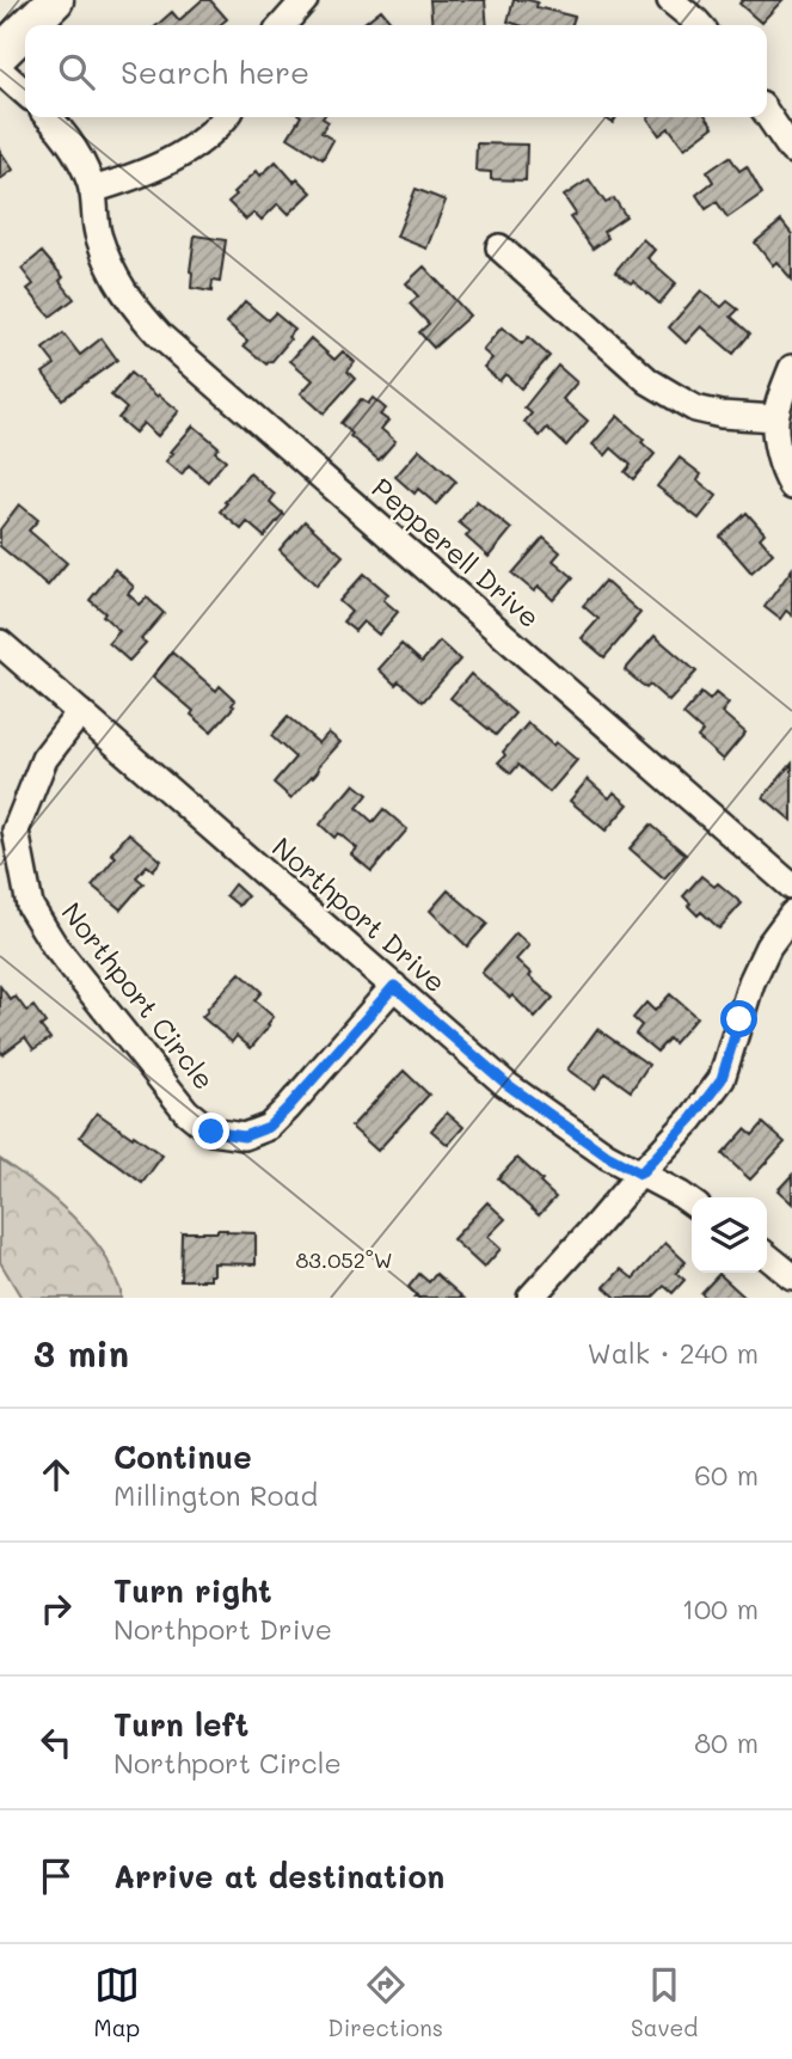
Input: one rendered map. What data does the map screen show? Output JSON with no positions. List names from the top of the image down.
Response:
{
  "streets": {
    "street": ["Pepperell Drive", "Northport Drive", "Northport Circle"]
  },
  "crossings": [
    ["Northport Drive", "Northport Circle"]
  ],
  "page": {
    "search": "Search here",
    "heading": ["3 min", "Walk · 240 m"],
    "list": [
      ["Continue", "Millington Road", "60 m"],
      ["Turn right", "Northport Drive", "100 m"],
      ["Turn left", "Northport Circle", "80 m"],
      "Arrive at destination"
    ],
    "nav": ["Map", "Directions", "Saved"]
  },
  "coordinates": ["83.052°W"]
}
